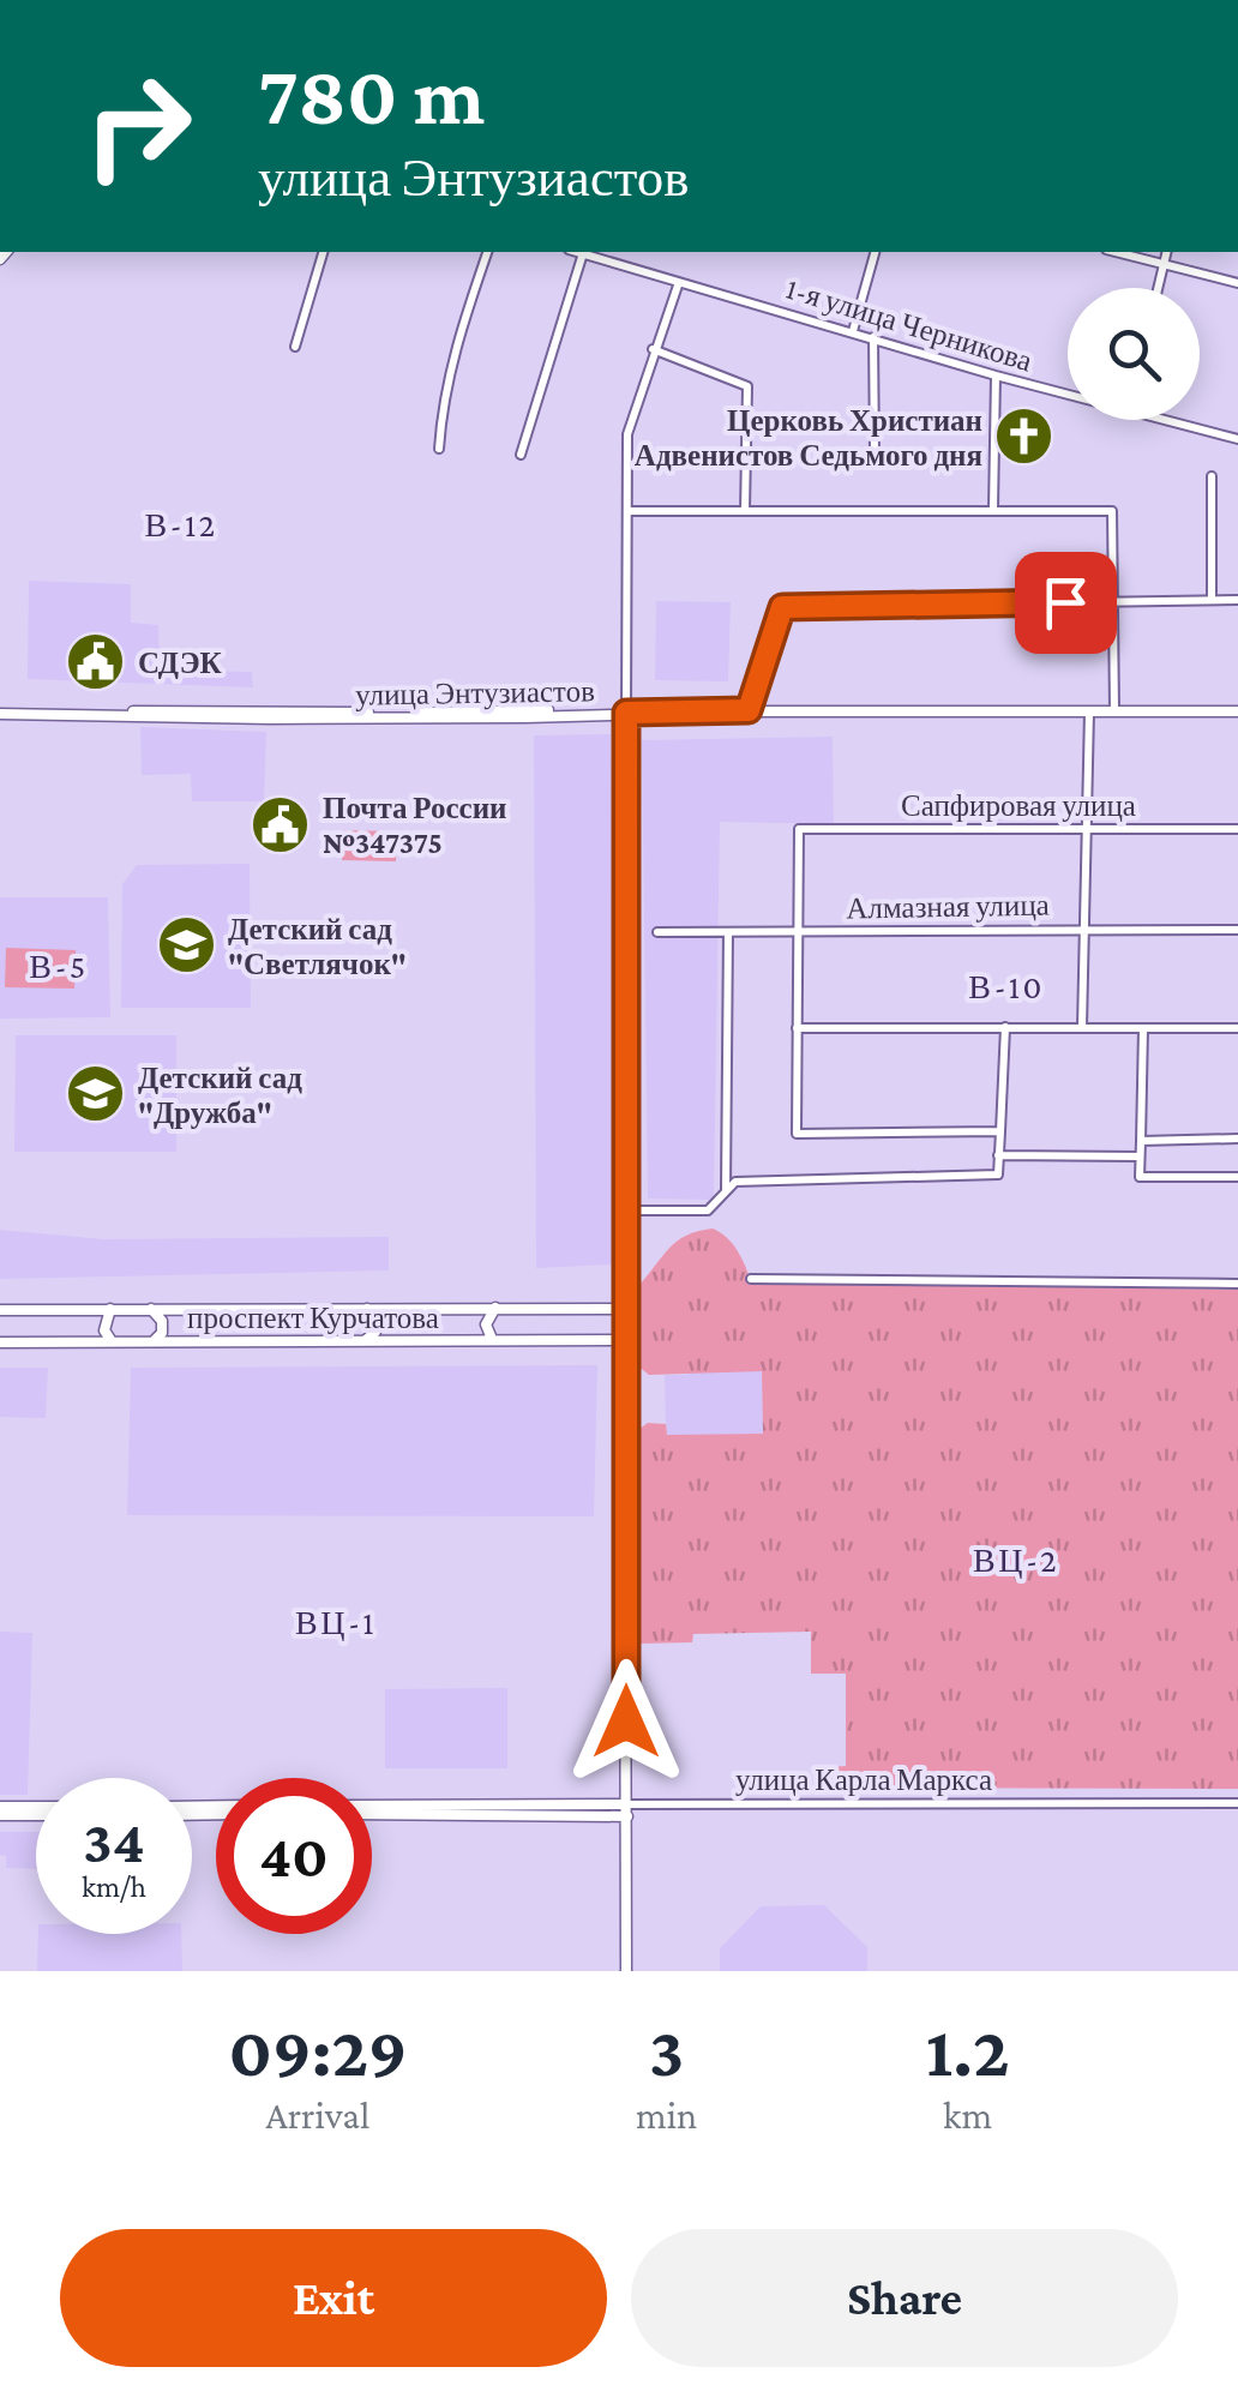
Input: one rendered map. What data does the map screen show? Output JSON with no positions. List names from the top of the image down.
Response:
{
  "streets": {
    "street": [
      "1-я улица Черникова",
      "улица Энтузиастов",
      "Сапфировая улица",
      "Алмазная улица",
      "проспект Курчатова",
      "улица Карла Маркса"
    ]
  },
  "crossings": [
    ["Сапфировая улица", "Алмазная улица"]
  ],
  "districts": [
    "В-12",
    "В-5",
    "В-10",
    "ВЦ-2",
    "ВЦ-1"
  ],
  "places": {
    "church": ["Церковь Христиан Адвенистов Седьмого дня"],
    "public building": ["СДЭК", "Почта России №347375"],
    "school or university": ["Детский сад \"Светлячок\"", "Детский сад \"Дружба\""]
  },
  "page": {
    "turn": ["780 m", "улица Энтузиастов"],
    "speed": "34 km/h",
    "limit": "40",
    "eta": [
      "09:29",
      "Arrival",
      "3",
      "min",
      "1.2",
      "km"
    ],
    "buttons": ["Exit", "Share"]
  }
}
